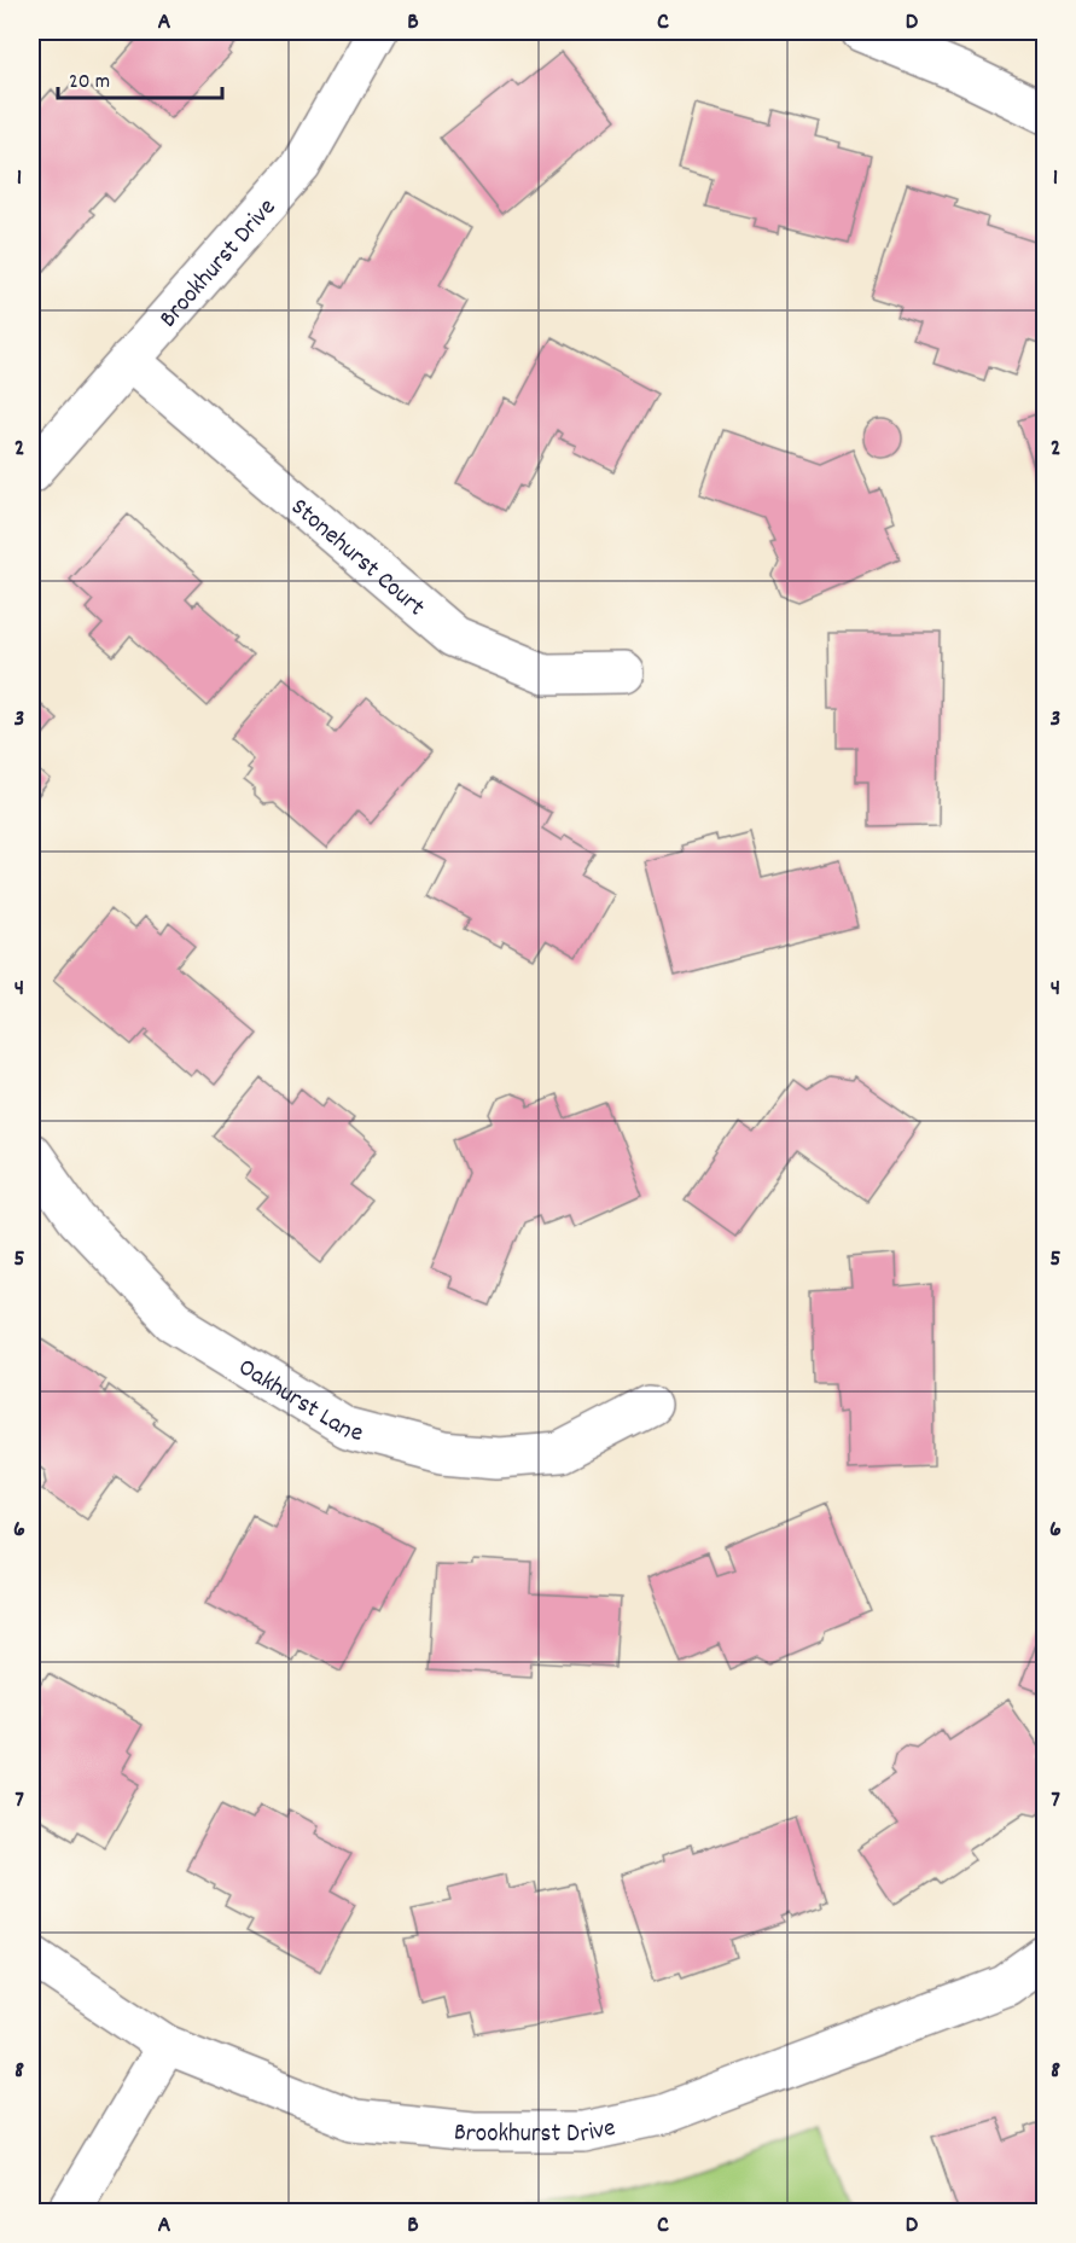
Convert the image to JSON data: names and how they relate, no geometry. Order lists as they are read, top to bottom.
{
  "streets": {
    "street": ["Brookhurst Drive", "Stonehurst Court", "Oakhurst Lane"]
  },
  "crossings": [
    ["Brookhurst Drive", "Stonehurst Court"]
  ],
  "scale_bar": "20 m",
  "grid": {
    "columns": [
      "A",
      "B",
      "C",
      "D"
    ],
    "rows": [
      "1",
      "2",
      "3",
      "4",
      "5",
      "6",
      "7",
      "8"
    ]
  }
}
